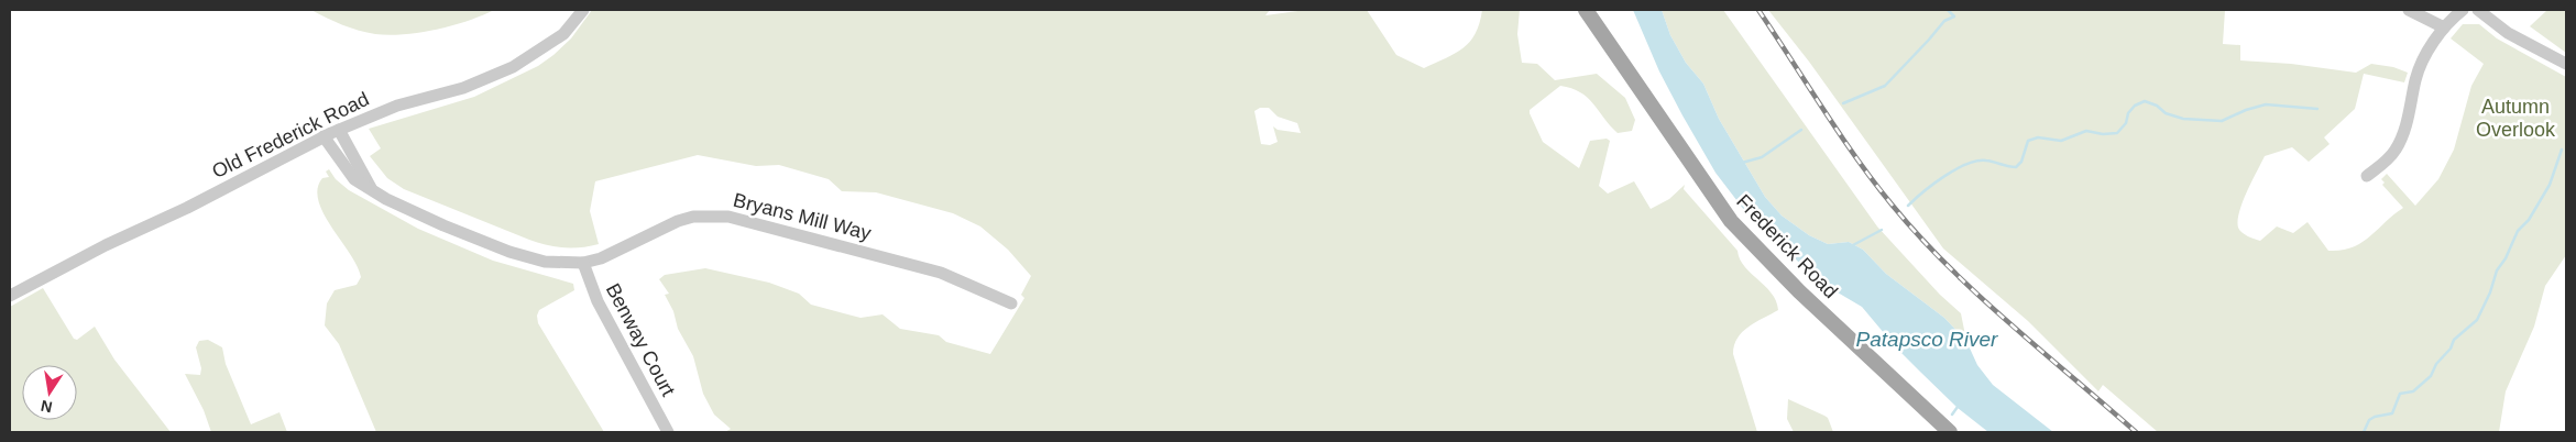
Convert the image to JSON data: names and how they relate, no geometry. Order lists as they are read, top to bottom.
{
  "streets": {
    "main road": ["Frederick Road"],
    "street": ["Old Frederick Road", "Bryans Mill Way", "Benway Court"]
  },
  "crossings": [
    ["Old Frederick Road", "Bryans Mill Way"],
    ["Bryans Mill Way", "Benway Court"]
  ],
  "water": ["Patapsco River"],
  "parks": ["Autumn Overlook"],
  "north": "bottom"
}
